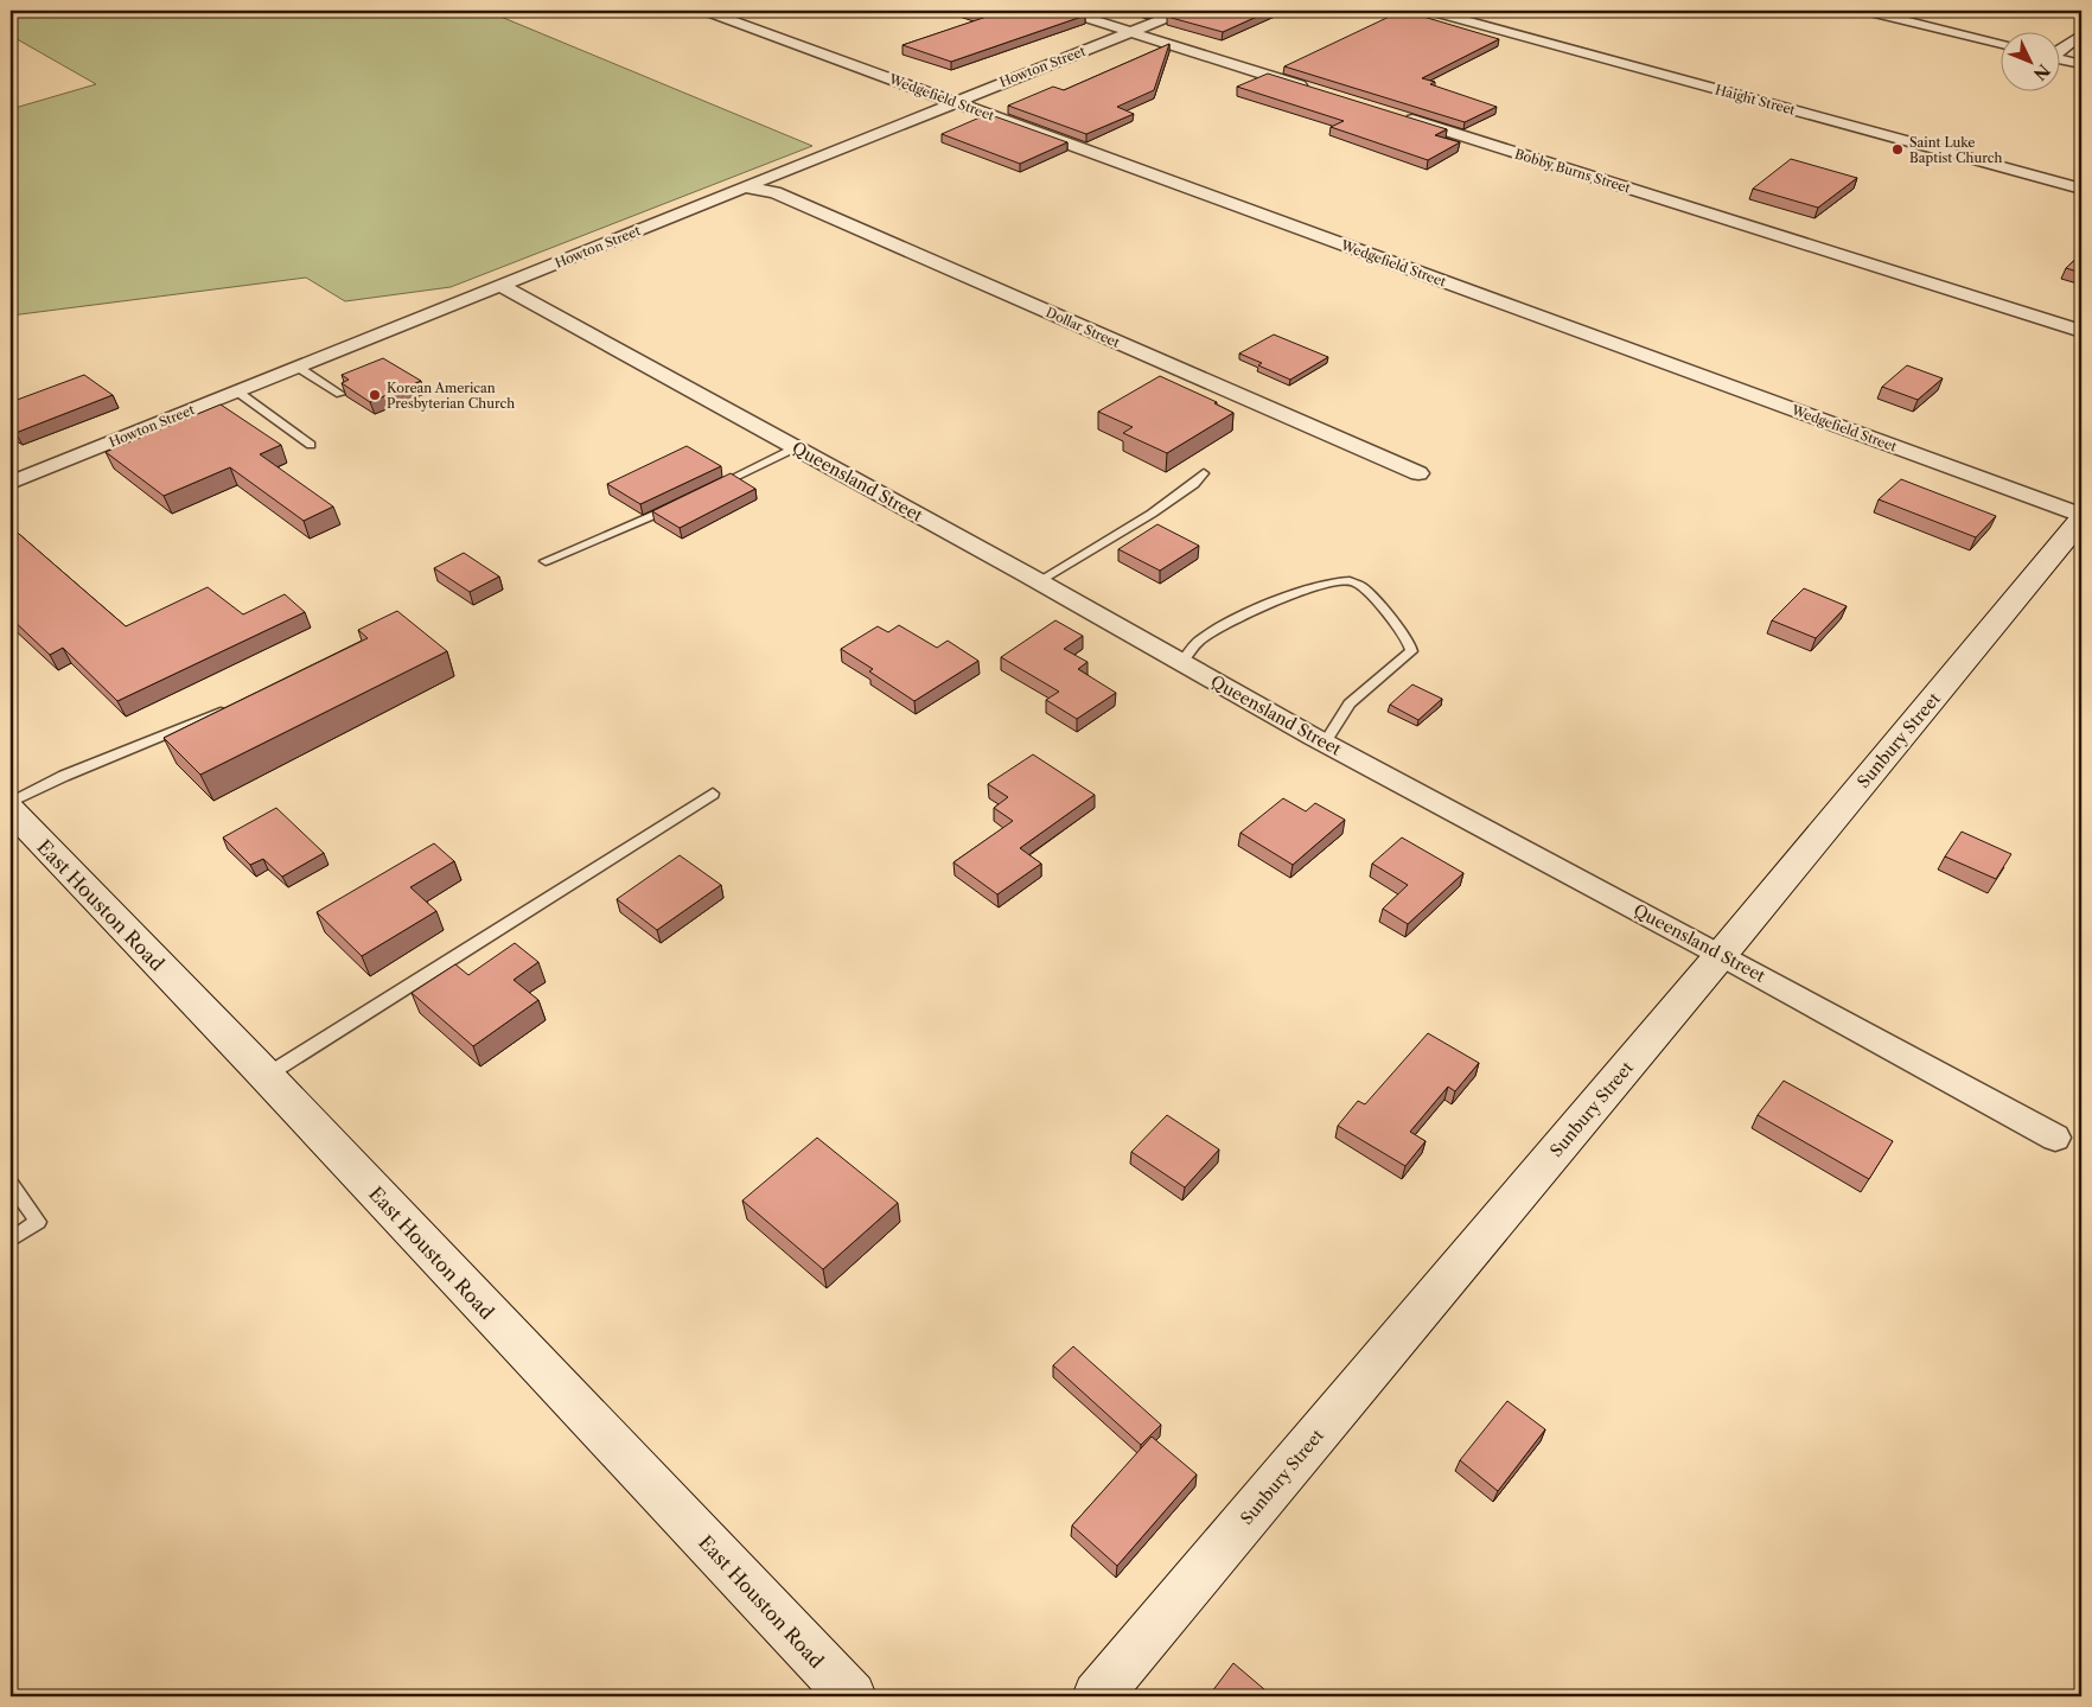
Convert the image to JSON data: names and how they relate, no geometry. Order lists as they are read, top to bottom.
{
  "streets": {
    "street": [
      "Howton Street",
      "Wedgefield Street",
      "Haight Street",
      "Bobby Burns Street",
      "Dollar Street",
      "Queensland Street",
      "Sunbury Street",
      "East Houston Road"
    ]
  },
  "crossings": [
    ["Howton Street", "Wedgefield Street"],
    ["Howton Street", "Dollar Street"],
    ["Howton Street", "Queensland Street"],
    ["Wedgefield Street", "Sunbury Street"],
    ["Queensland Street", "Sunbury Street"]
  ],
  "places": ["Saint Luke Baptist Church", "Korean American Presbyterian Church"],
  "north": "bottom right"
}
